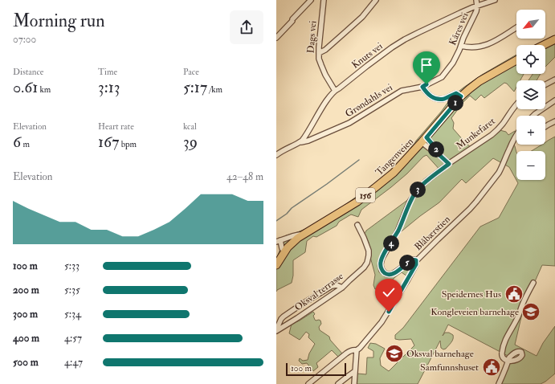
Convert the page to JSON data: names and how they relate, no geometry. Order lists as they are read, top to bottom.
{
  "streets": {
    "main road": ["Tangenveien", "156"],
    "street": [
      "Kåres vei",
      "Dags vei",
      "Knuts vei",
      "Grøndahls vei",
      "Munkefaret",
      "Blåbærstien",
      "Oksval terrasse"
    ]
  },
  "crossings": [
    ["Kåres vei", "Knuts vei"],
    ["Kåres vei", "Grøndahls vei"],
    ["Dags vei", "Knuts vei"],
    ["Knuts vei", "Grøndahls vei"],
    ["Munkefaret", "Blåbærstien"]
  ],
  "places": {
    "public building": ["Speidernes Hus", "Samfunnshuset"],
    "school or university": ["Kongleveien barnehage", "Oksval barnehage"]
  },
  "scale_bar": "100 m",
  "north": "bottom left",
  "page": {
    "heading": ["Morning run", "07:00"],
    "map_buttons": ["+", "−"],
    "stats": [
      ["Distance", "0.61 km"],
      ["Time", "3:13"],
      ["Pace", "5:17 /km"],
      ["Elevation", "6 m"],
      ["Heart rate", "167 bpm"],
      ["kcal", "39"]
    ],
    "pins": [
      "1",
      "2",
      "3",
      "4",
      "5"
    ],
    "chart": ["Elevation", "42–48 m"],
    "list": [
      {
        "name": "100 m",
        "note": "5:33"
      },
      {
        "name": "200 m",
        "note": "5:35"
      },
      {
        "name": "300 m",
        "note": "5:34"
      },
      {
        "name": "400 m",
        "note": "4:57"
      },
      {
        "name": "500 m",
        "note": "4:47"
      }
    ],
    "scale": "100 m"
  }
}
